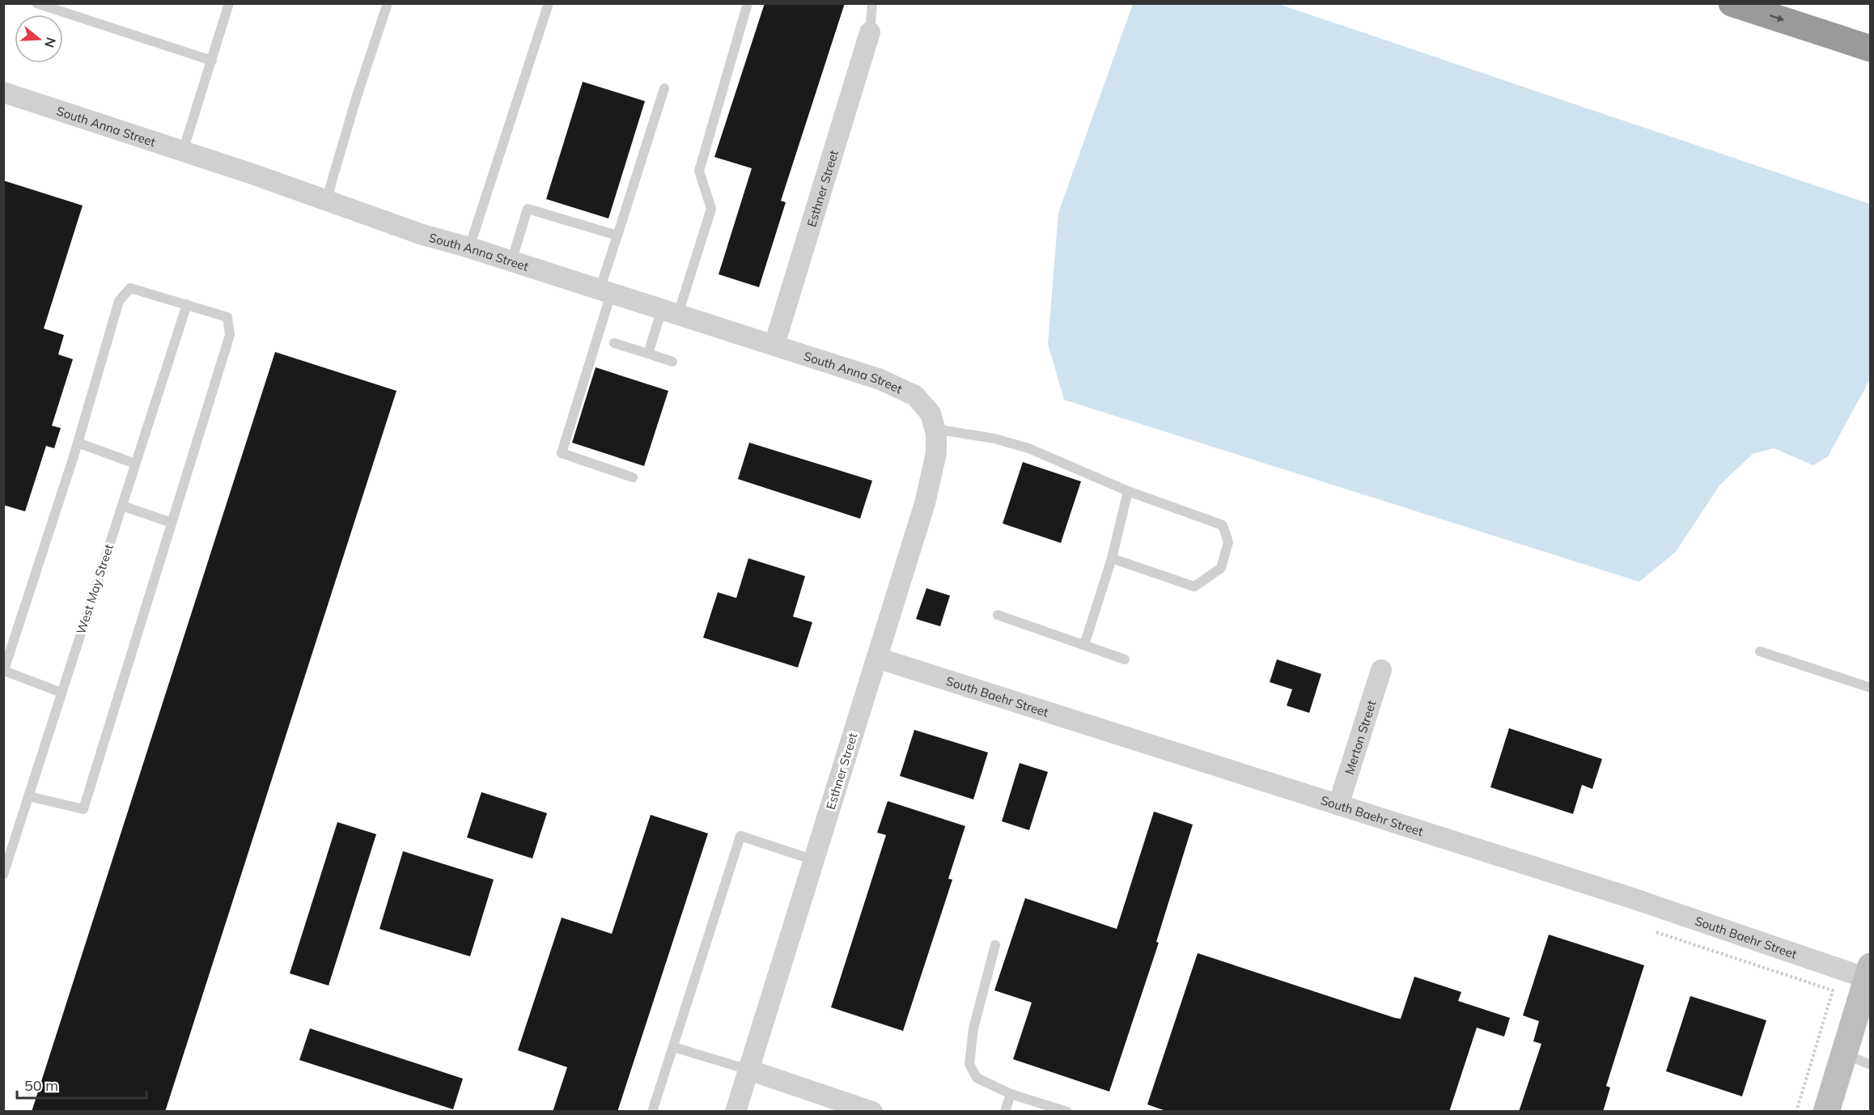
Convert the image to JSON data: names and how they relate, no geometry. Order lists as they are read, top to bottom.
{
  "streets": {
    "street": [
      "South Anna Street",
      "Esthner Street",
      "South Baehr Street",
      "Merton Street"
    ],
    "lane": ["West May Street"]
  },
  "crossings": [
    ["South Anna Street", "Esthner Street"],
    ["Esthner Street", "South Baehr Street"],
    ["South Baehr Street", "Merton Street"]
  ],
  "scale_bar": "50 m",
  "north": "right"
}
